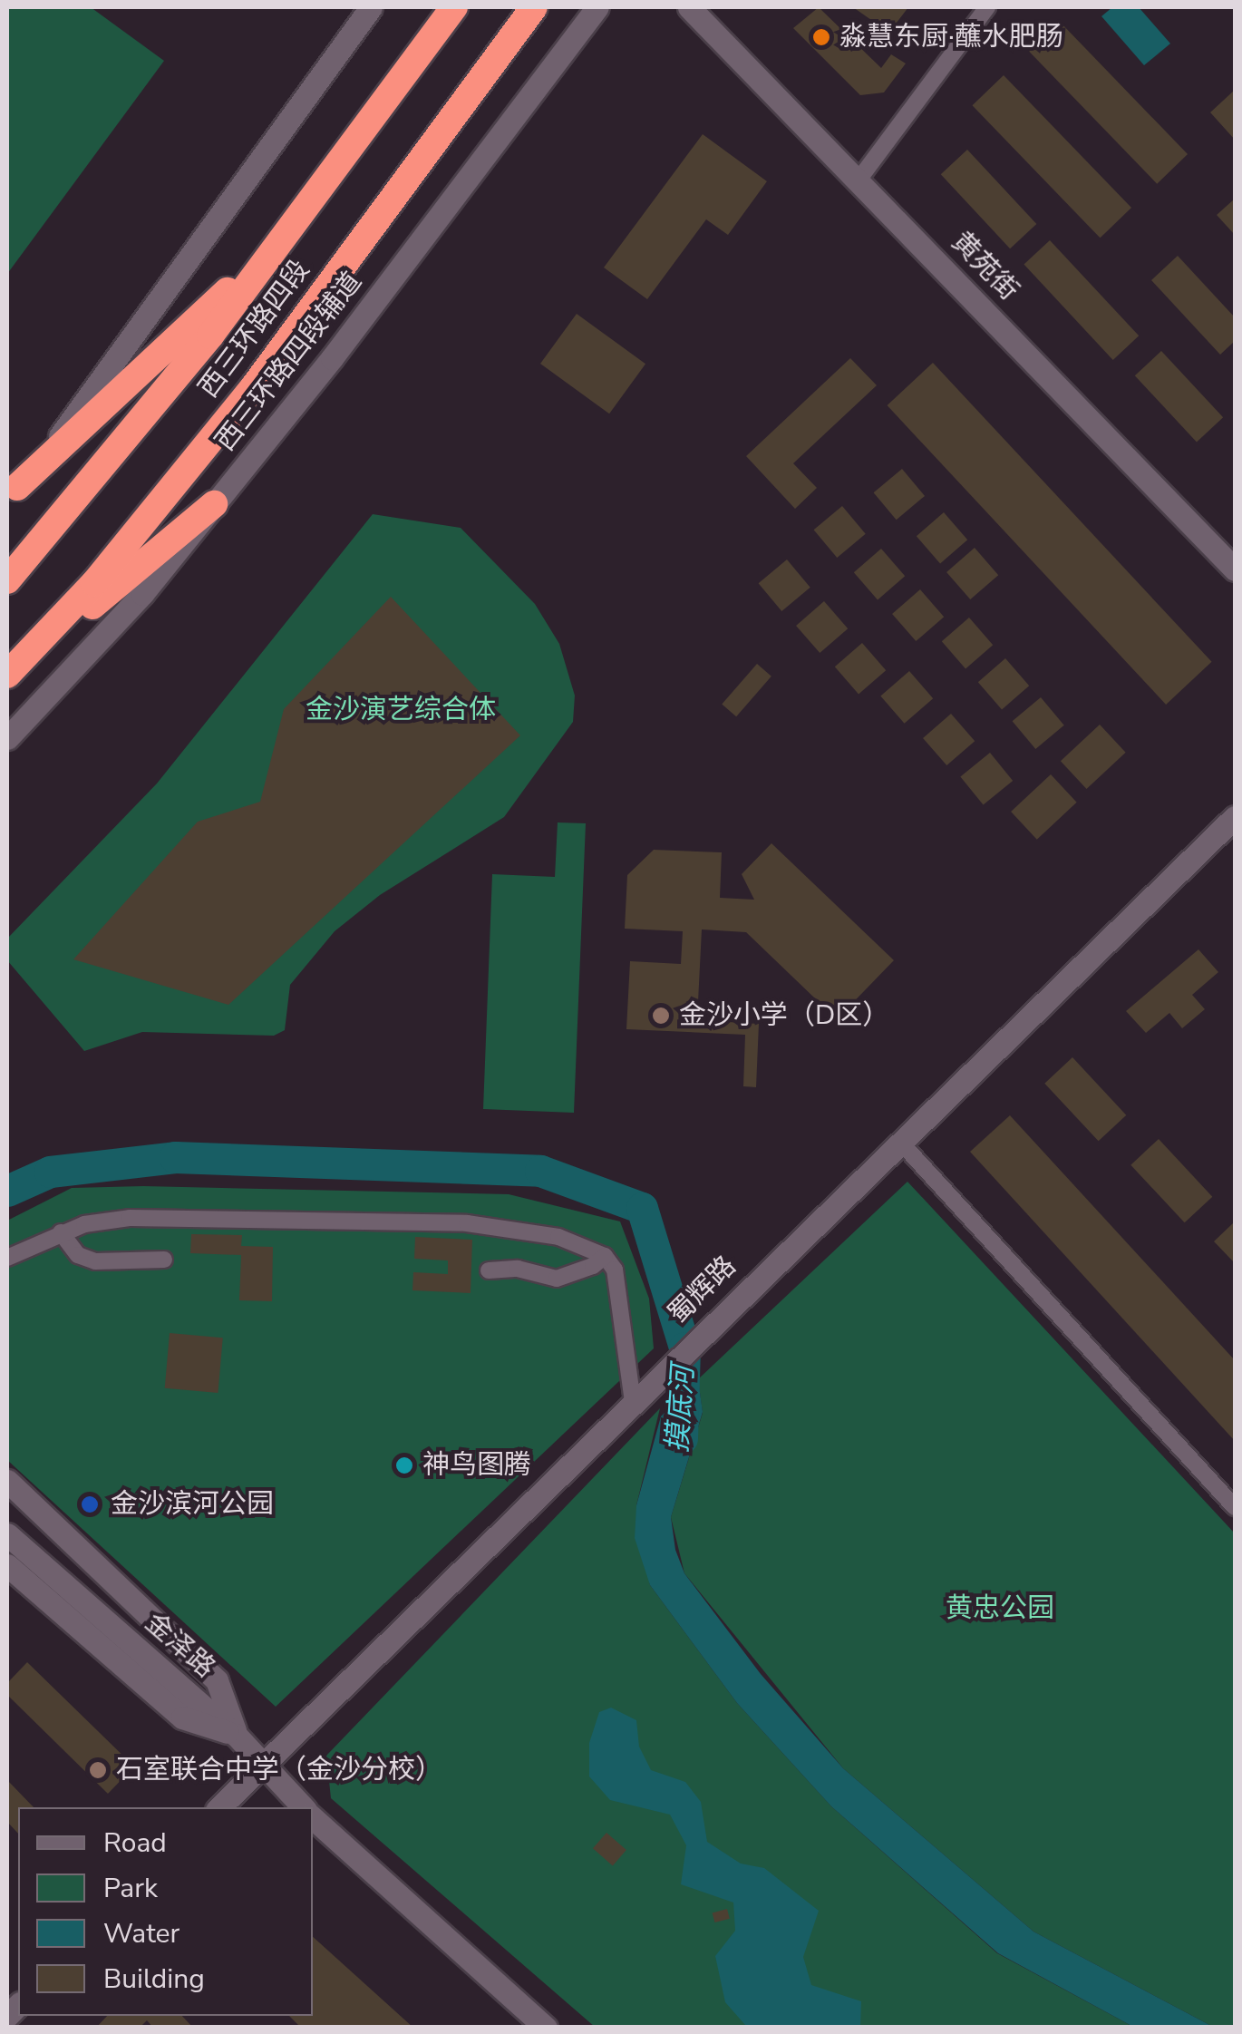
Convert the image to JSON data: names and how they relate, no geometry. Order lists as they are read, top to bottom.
{
  "streets": {
    "highway": ["西三环路四段"],
    "street": [
      "黄苑街",
      "西三环路四段辅道",
      "蜀辉路",
      "金泽路"
    ]
  },
  "crossings": [
    ["蜀辉路", "金泽路"]
  ],
  "water": ["摸底河"],
  "parks": ["金沙演艺综合体", "黄忠公园"],
  "places": [
    "淼慧东厨·蘸水肥肠",
    "金沙小学（D区）",
    "神鸟图腾",
    "金沙滨河公园",
    "石室联合中学（金沙分校）"
  ],
  "legend": [
    "Road",
    "Park",
    "Water",
    "Building"
  ]
}
